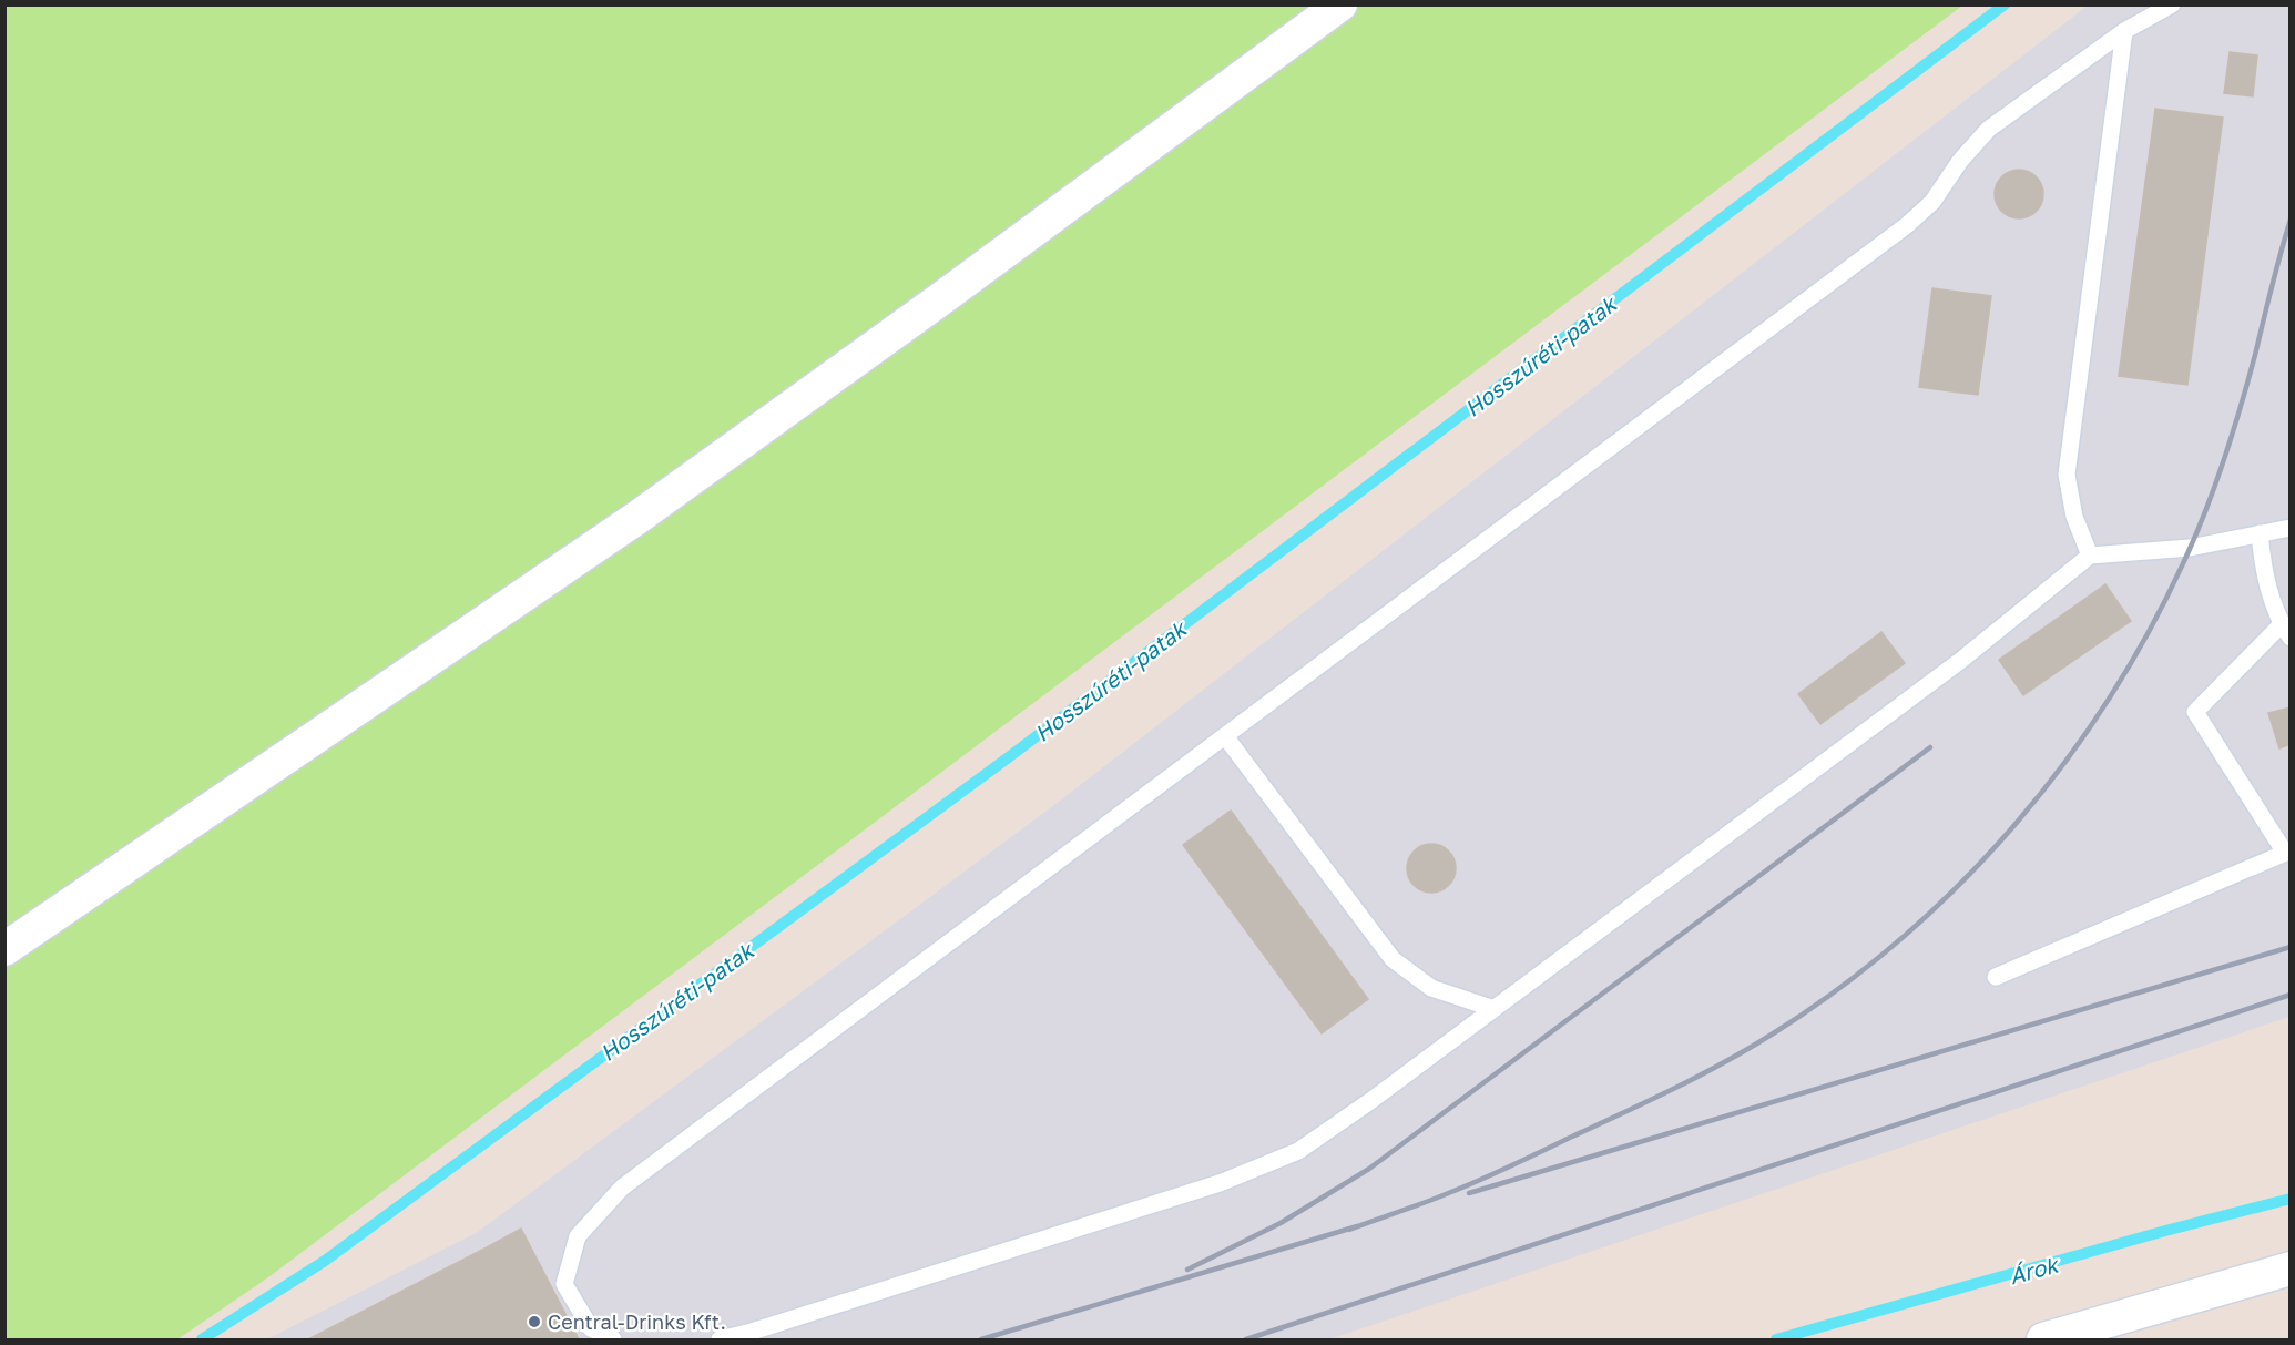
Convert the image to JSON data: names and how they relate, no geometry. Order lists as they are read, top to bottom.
{
  "water": ["Hosszúréti-patak", "Árok"],
  "places": ["Central-Drinks Kft."]
}
